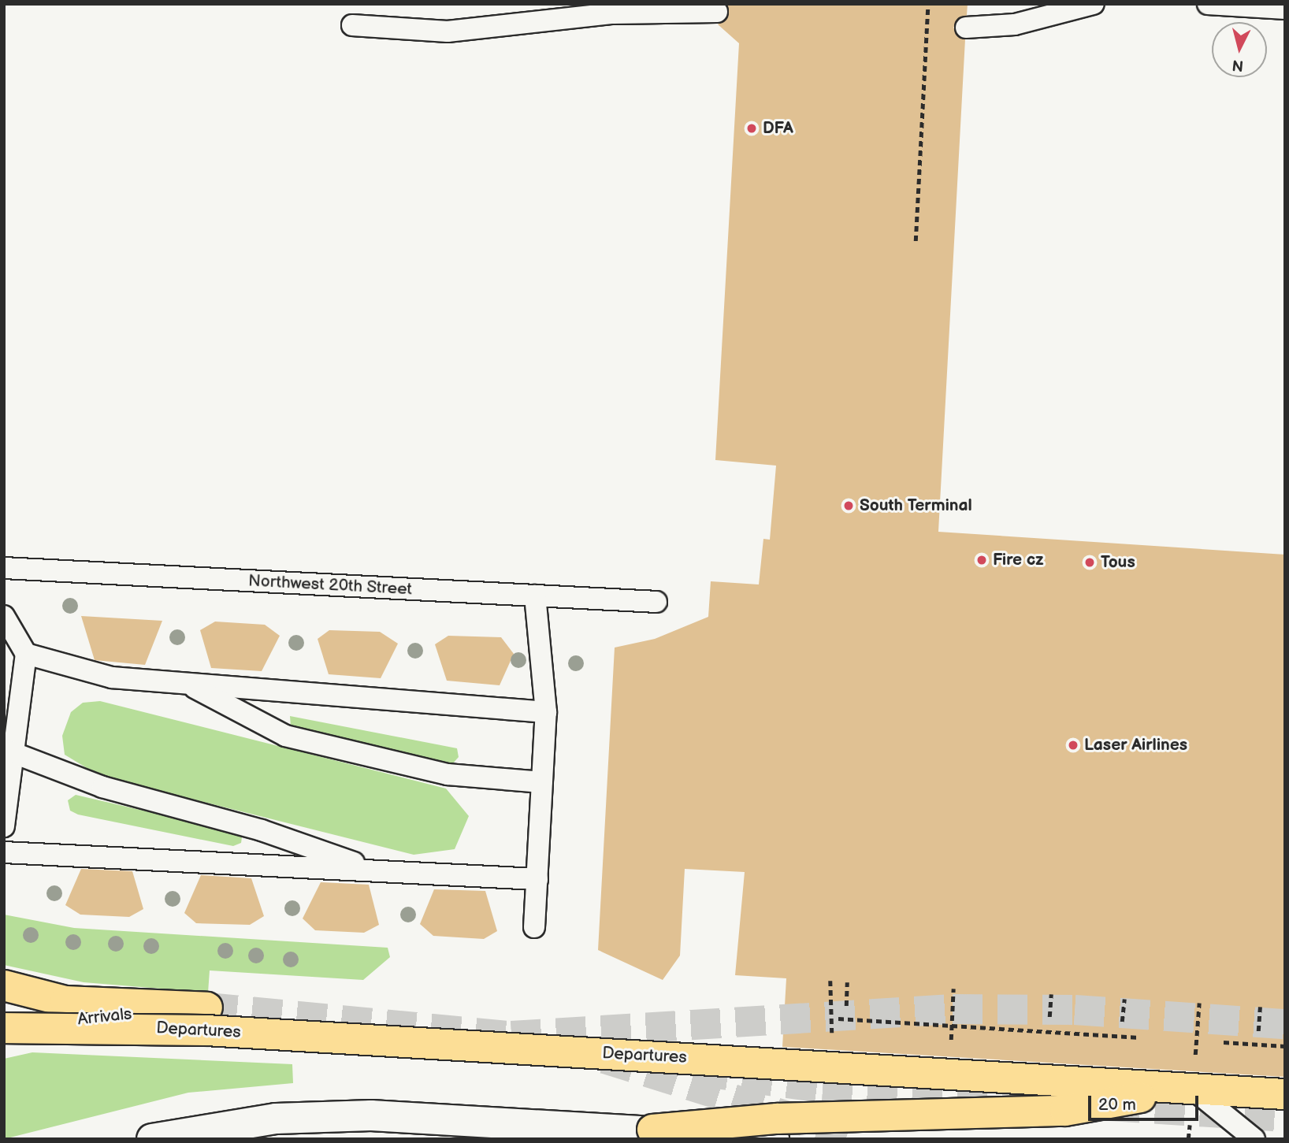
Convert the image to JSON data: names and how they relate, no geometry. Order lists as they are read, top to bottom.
{
  "streets": {
    "main road": ["Arrivals", "Departures"],
    "lane": ["Northwest 20th Street"]
  },
  "places": [
    "DFA",
    "South Terminal",
    "Fire cz",
    "Tous",
    "Laser Airlines"
  ],
  "scale_bar": "20 m",
  "north": "bottom"
}
